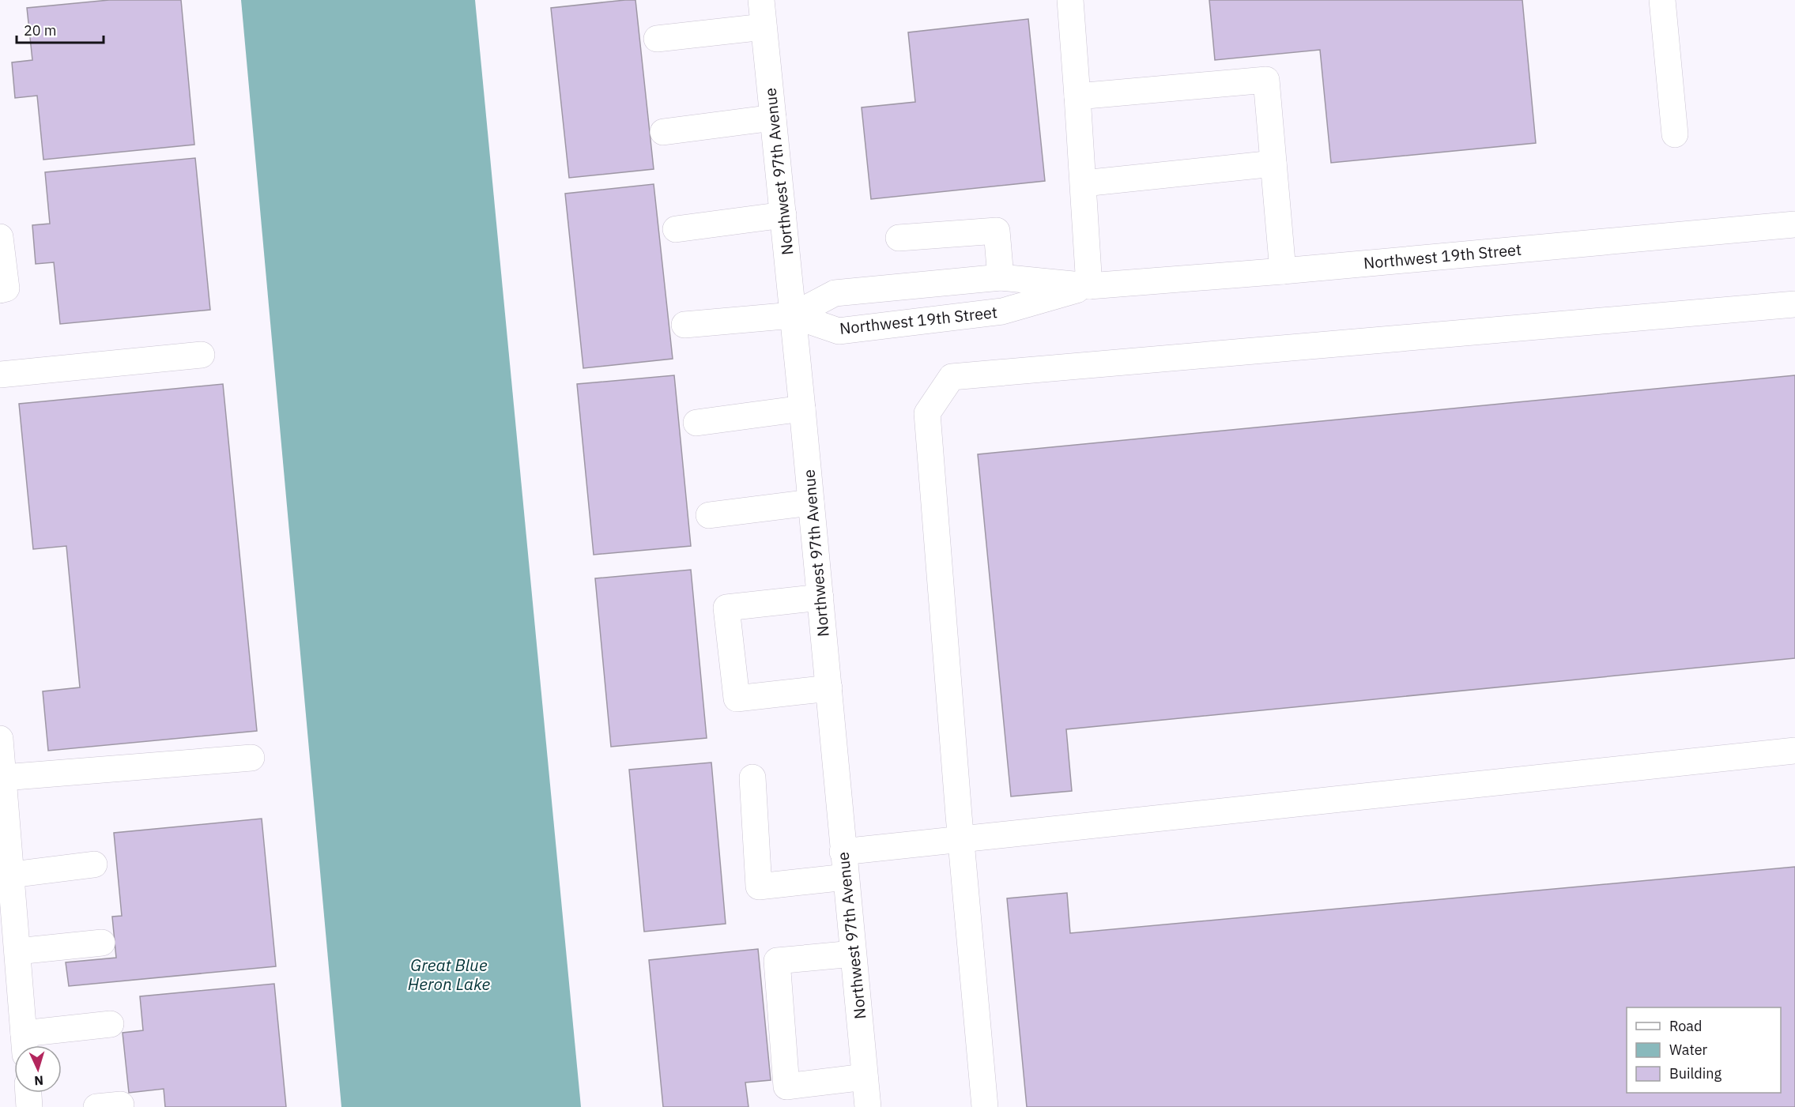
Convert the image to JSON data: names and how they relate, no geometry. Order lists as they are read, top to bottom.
{
  "streets": {
    "street": ["Northwest 97th Avenue", "Northwest 19th Street"]
  },
  "crossings": [
    ["Northwest 97th Avenue", "Northwest 19th Street"]
  ],
  "water": ["Great Blue Heron Lake"],
  "legend": ["Road", "Water", "Building"],
  "scale_bar": "20 m",
  "north": "bottom"
}
